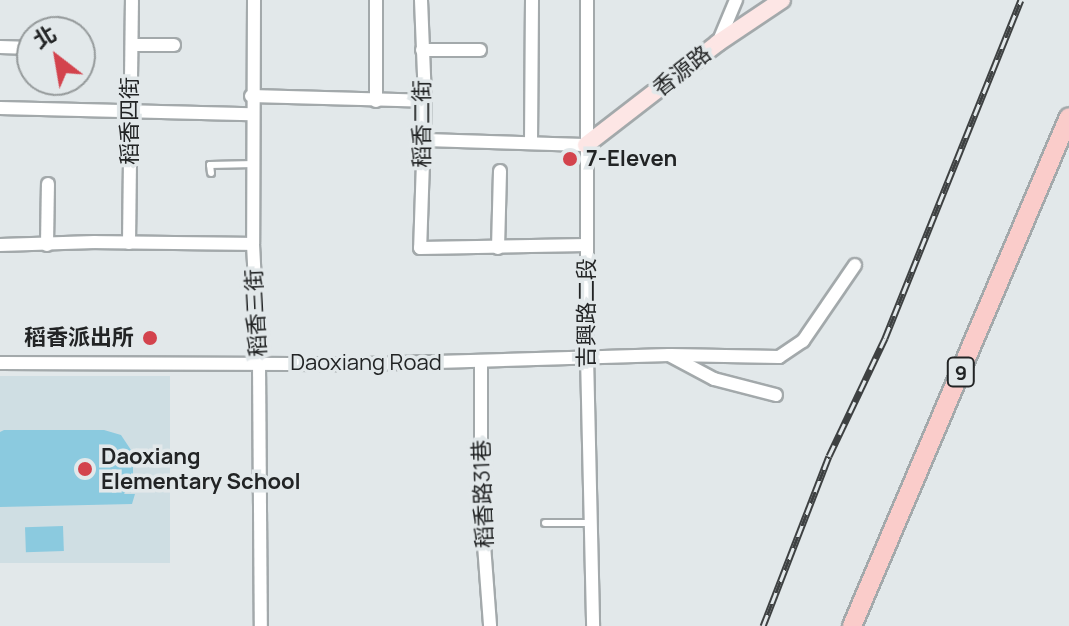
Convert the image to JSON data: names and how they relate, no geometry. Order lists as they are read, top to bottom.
{
  "streets": {
    "main road": ["9"],
    "street": [
      "香源路",
      "稻香四街",
      "稻香二街",
      "稻香三街",
      "吉興路二段",
      "Daoxiang Road",
      "稻香路31巷"
    ]
  },
  "crossings": [
    ["香源路", "吉興路二段"],
    ["稻香三街", "Daoxiang Road"],
    ["吉興路二段", "Daoxiang Road"],
    ["Daoxiang Road", "稻香路31巷"]
  ],
  "places": ["7-Eleven", "稻香派出所", "Daoxiang Elementary School"],
  "north": "top left"
}
